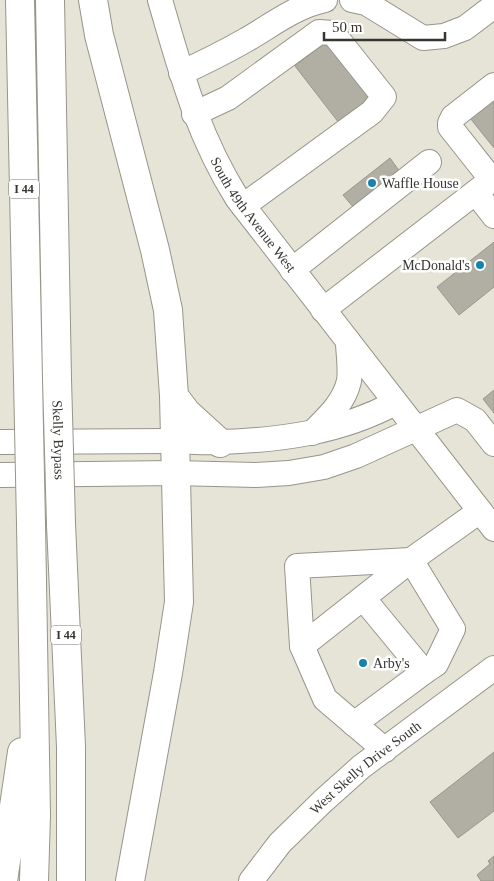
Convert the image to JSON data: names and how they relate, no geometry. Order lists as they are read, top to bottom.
{
  "streets": {
    "highway": ["I 44", "Skelly Bypass"],
    "street": ["South 49th Avenue West", "West Skelly Drive South"]
  },
  "crossings": [
    ["I 44", "Skelly Bypass"]
  ],
  "places": ["Waffle House", "McDonald's", "Arby's"],
  "scale_bar": "50 m"
}
